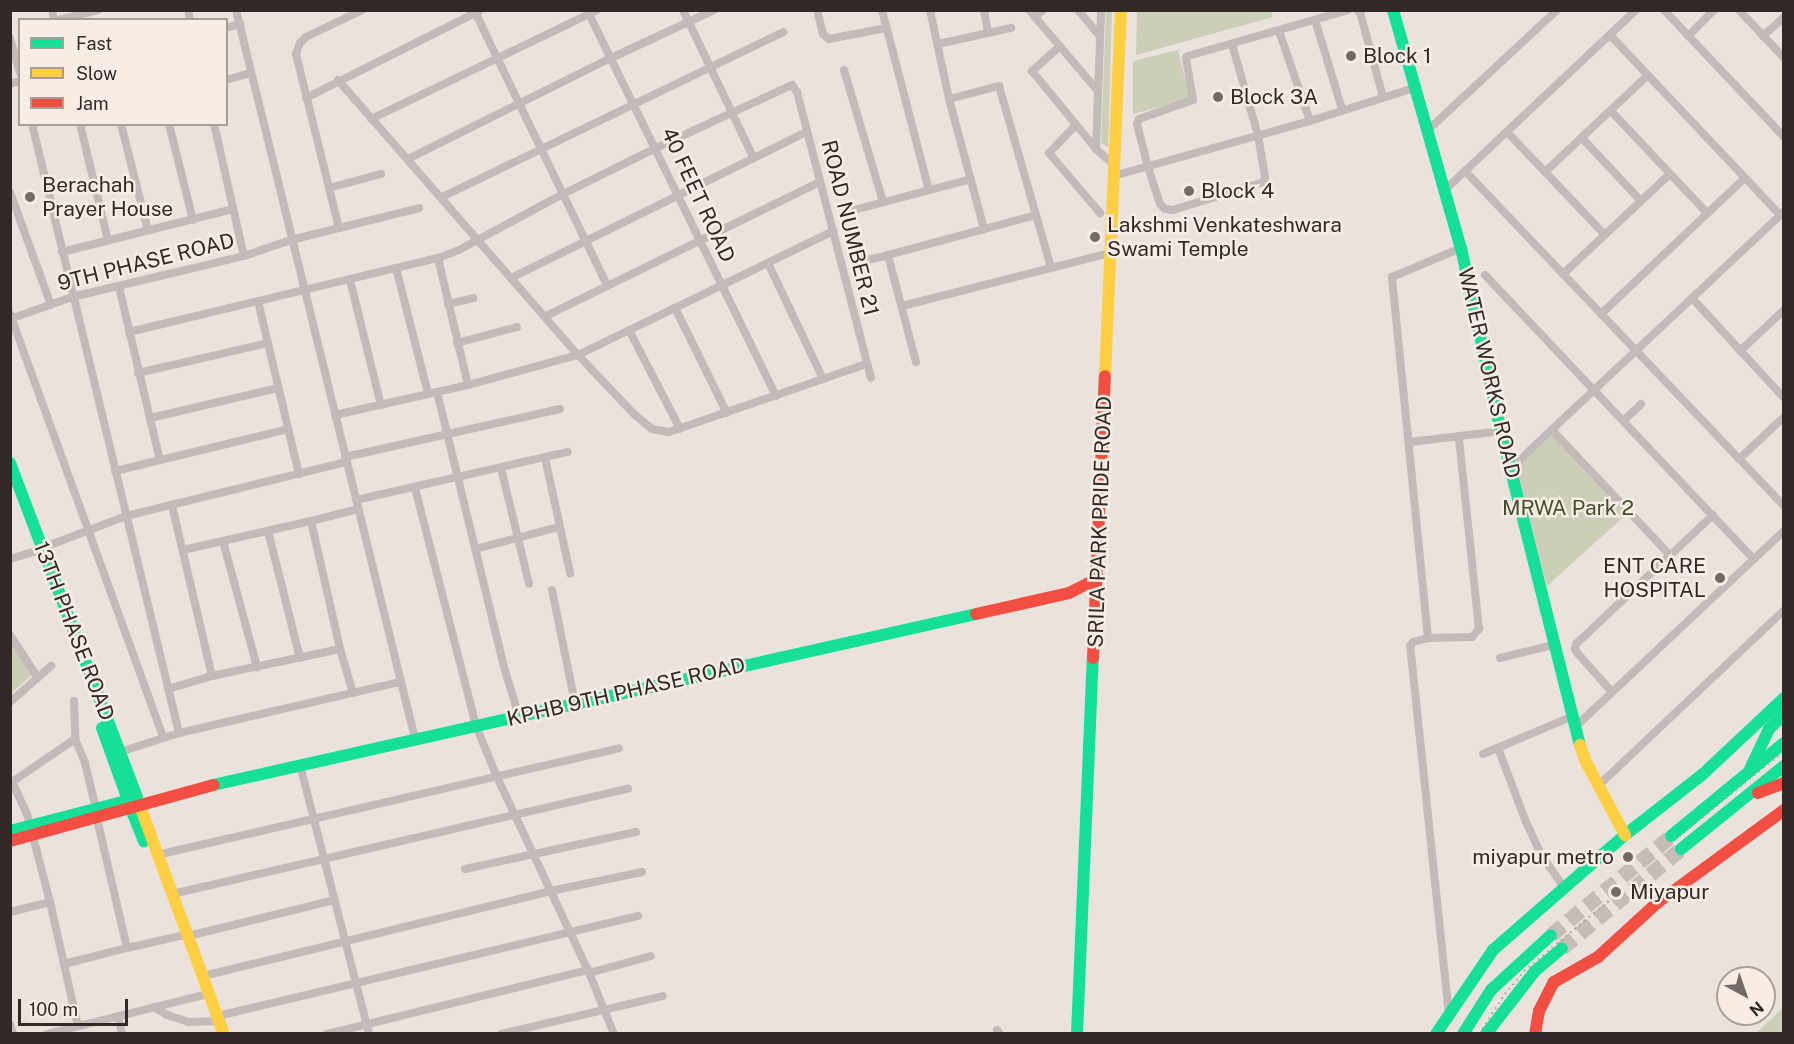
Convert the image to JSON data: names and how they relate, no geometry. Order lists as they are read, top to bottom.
{
  "streets": {
    "main road": [
      "WATER WORKS ROAD",
      "SRILA PARK PRIDE ROAD",
      "13TH PHASE ROAD",
      "KPHB 9TH PHASE ROAD"
    ],
    "street": ["40 FEET ROAD", "ROAD NUMBER 21", "9TH PHASE ROAD"]
  },
  "crossings": [
    ["SRILA PARK PRIDE ROAD", "KPHB 9TH PHASE ROAD"],
    ["13TH PHASE ROAD", "KPHB 9TH PHASE ROAD"]
  ],
  "parks": ["MRWA Park 2"],
  "places": [
    "Block 1",
    "Block 3A",
    "Block 4",
    "Berachah Prayer House",
    "Lakshmi Venkateshwara Swami Temple",
    "ENT CARE HOSPITAL",
    "miyapur metro",
    "Miyapur"
  ],
  "legend": ["Fast", "Slow", "Jam"],
  "scale_bar": "100 m",
  "north": "bottom right"
}
